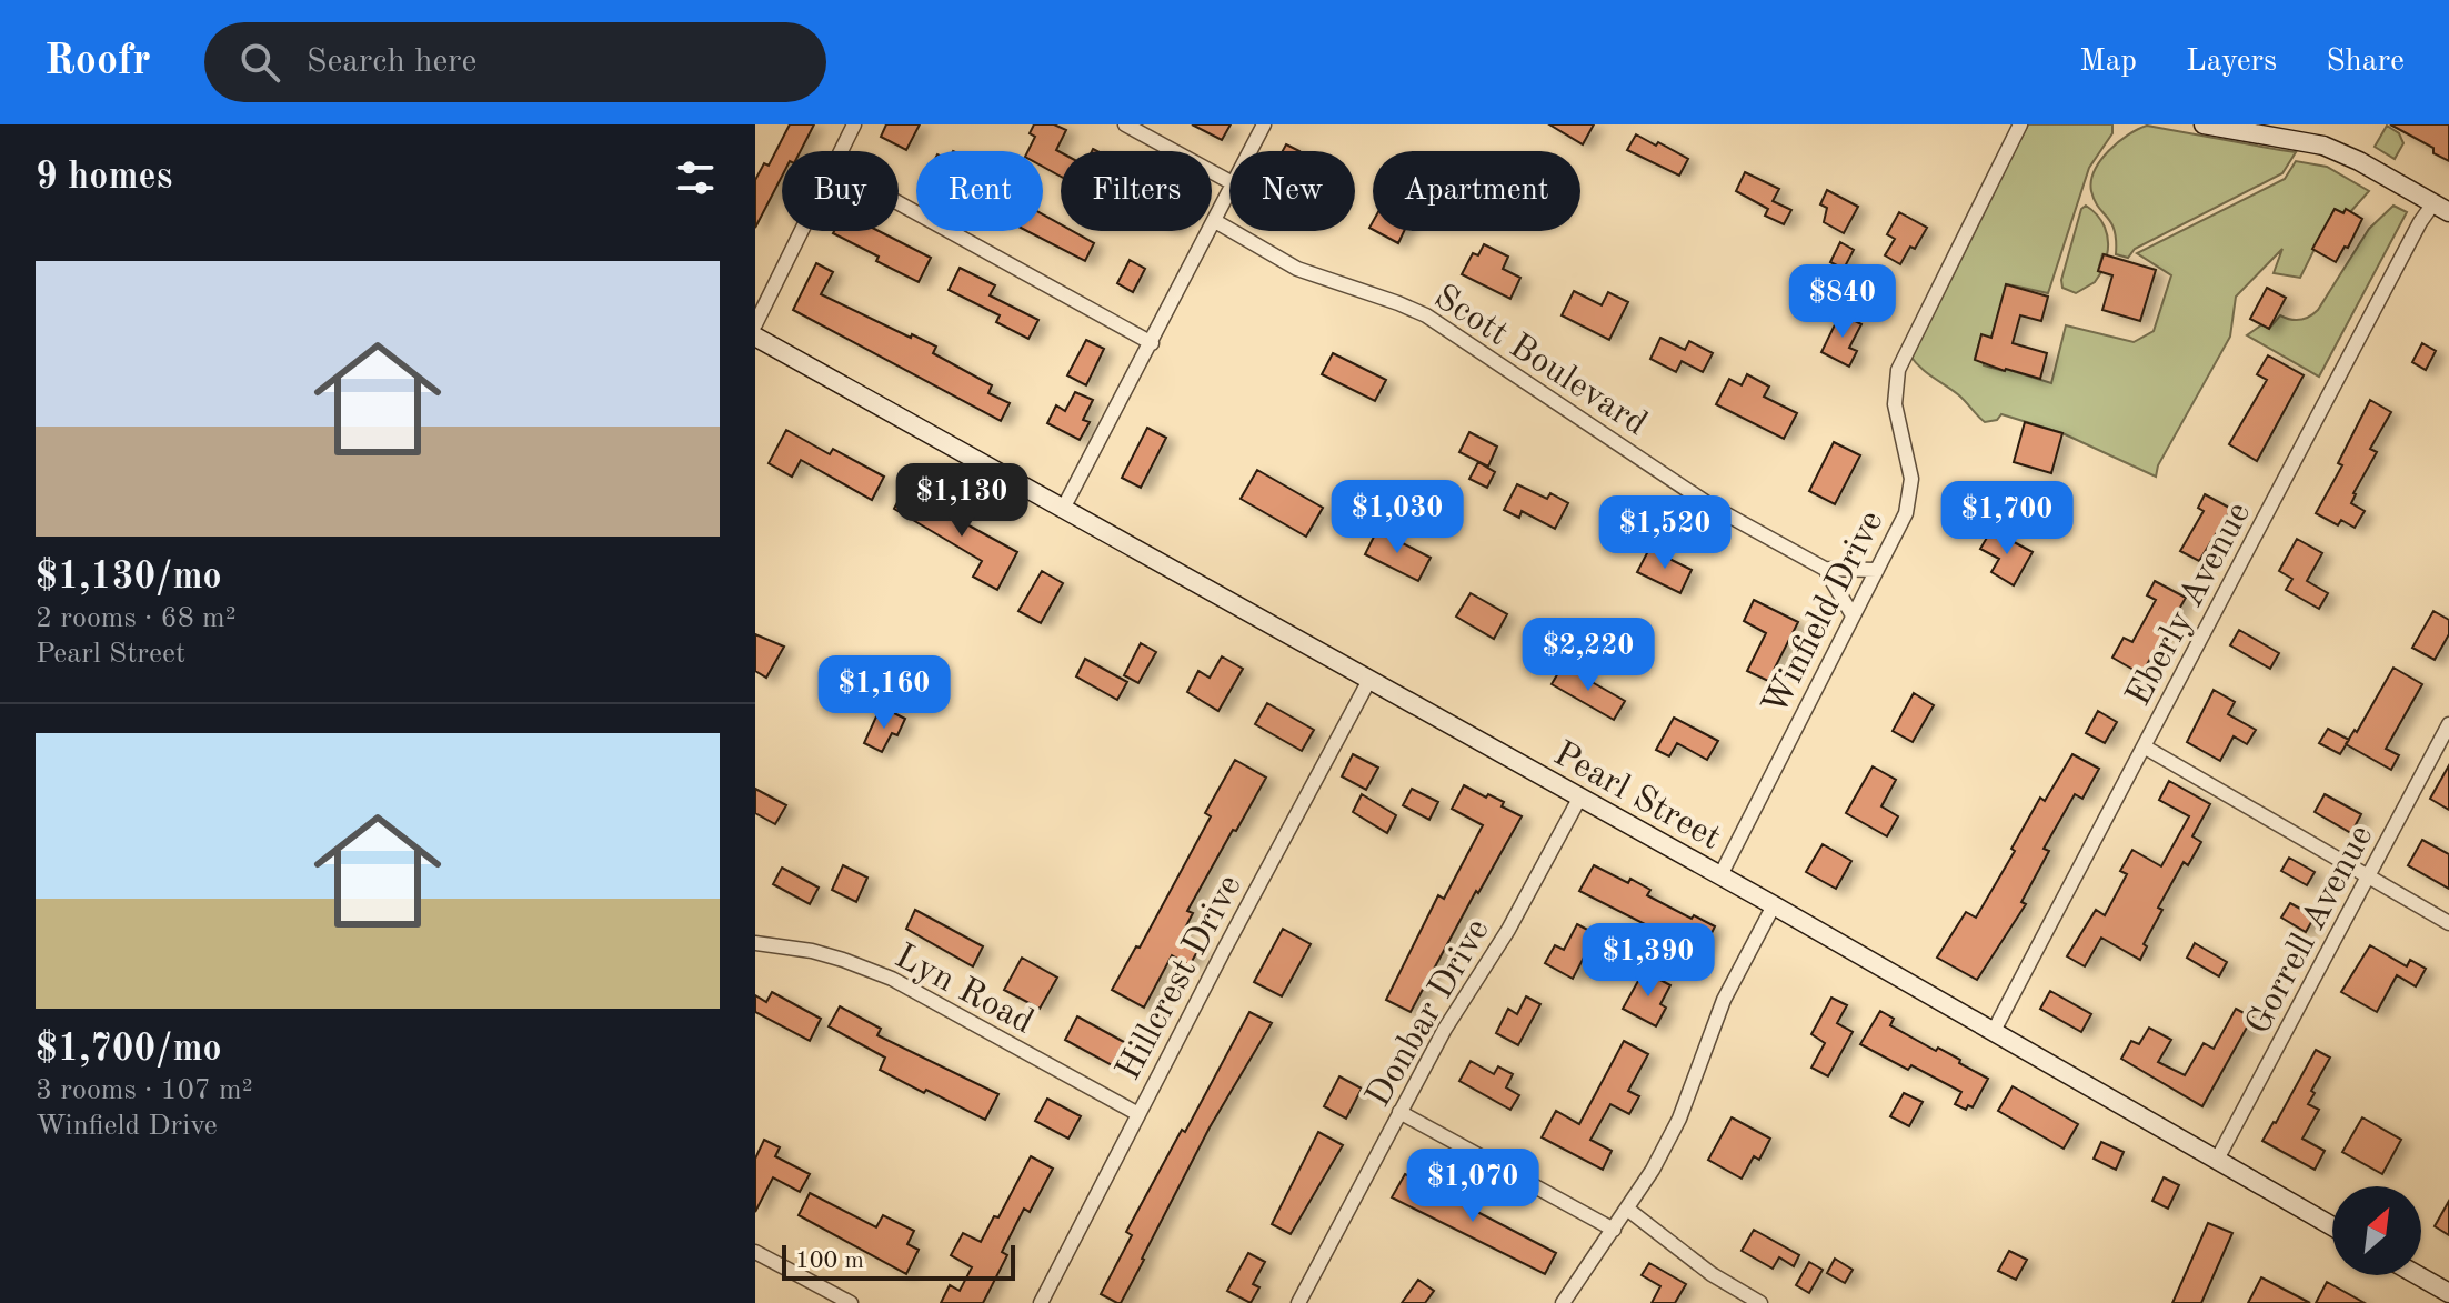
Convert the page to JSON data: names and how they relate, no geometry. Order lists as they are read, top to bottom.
{
  "streets": {
    "street": [
      "Scott Boulevard",
      "Eberly Avenue",
      "Winfield Drive",
      "Pearl Street",
      "Gorrell Avenue",
      "Hillcrest Drive",
      "Lyn Road",
      "Donbar Drive"
    ]
  },
  "crossings": [
    ["Scott Boulevard", "Winfield Drive"],
    ["Eberly Avenue", "Pearl Street"],
    ["Winfield Drive", "Pearl Street"],
    ["Pearl Street", "Gorrell Avenue"],
    ["Pearl Street", "Hillcrest Drive"],
    ["Pearl Street", "Donbar Drive"],
    ["Hillcrest Drive", "Lyn Road"]
  ],
  "scale_bar": "100 m",
  "north": "top right",
  "page": {
    "header": "Roofr",
    "search": "Search here",
    "nav": ["Map", "Layers", "Share"],
    "heading": "9 homes",
    "chip": [
      "Buy",
      "Rent",
      "Filters",
      "New",
      "Apartment"
    ],
    "list": [
      {
        "name": "$1,130/mo",
        "note": "2 rooms · 68 m² · Pearl Street"
      },
      {
        "name": "$1,700/mo",
        "note": "3 rooms · 107 m² · Winfield Drive"
      }
    ],
    "price": [
      "$840",
      "$1,130",
      "$1,030",
      "$1,700",
      "$1,520",
      "$2,220",
      "$1,160",
      "$1,390",
      "$1,070"
    ],
    "scale": "100 m"
  }
}
